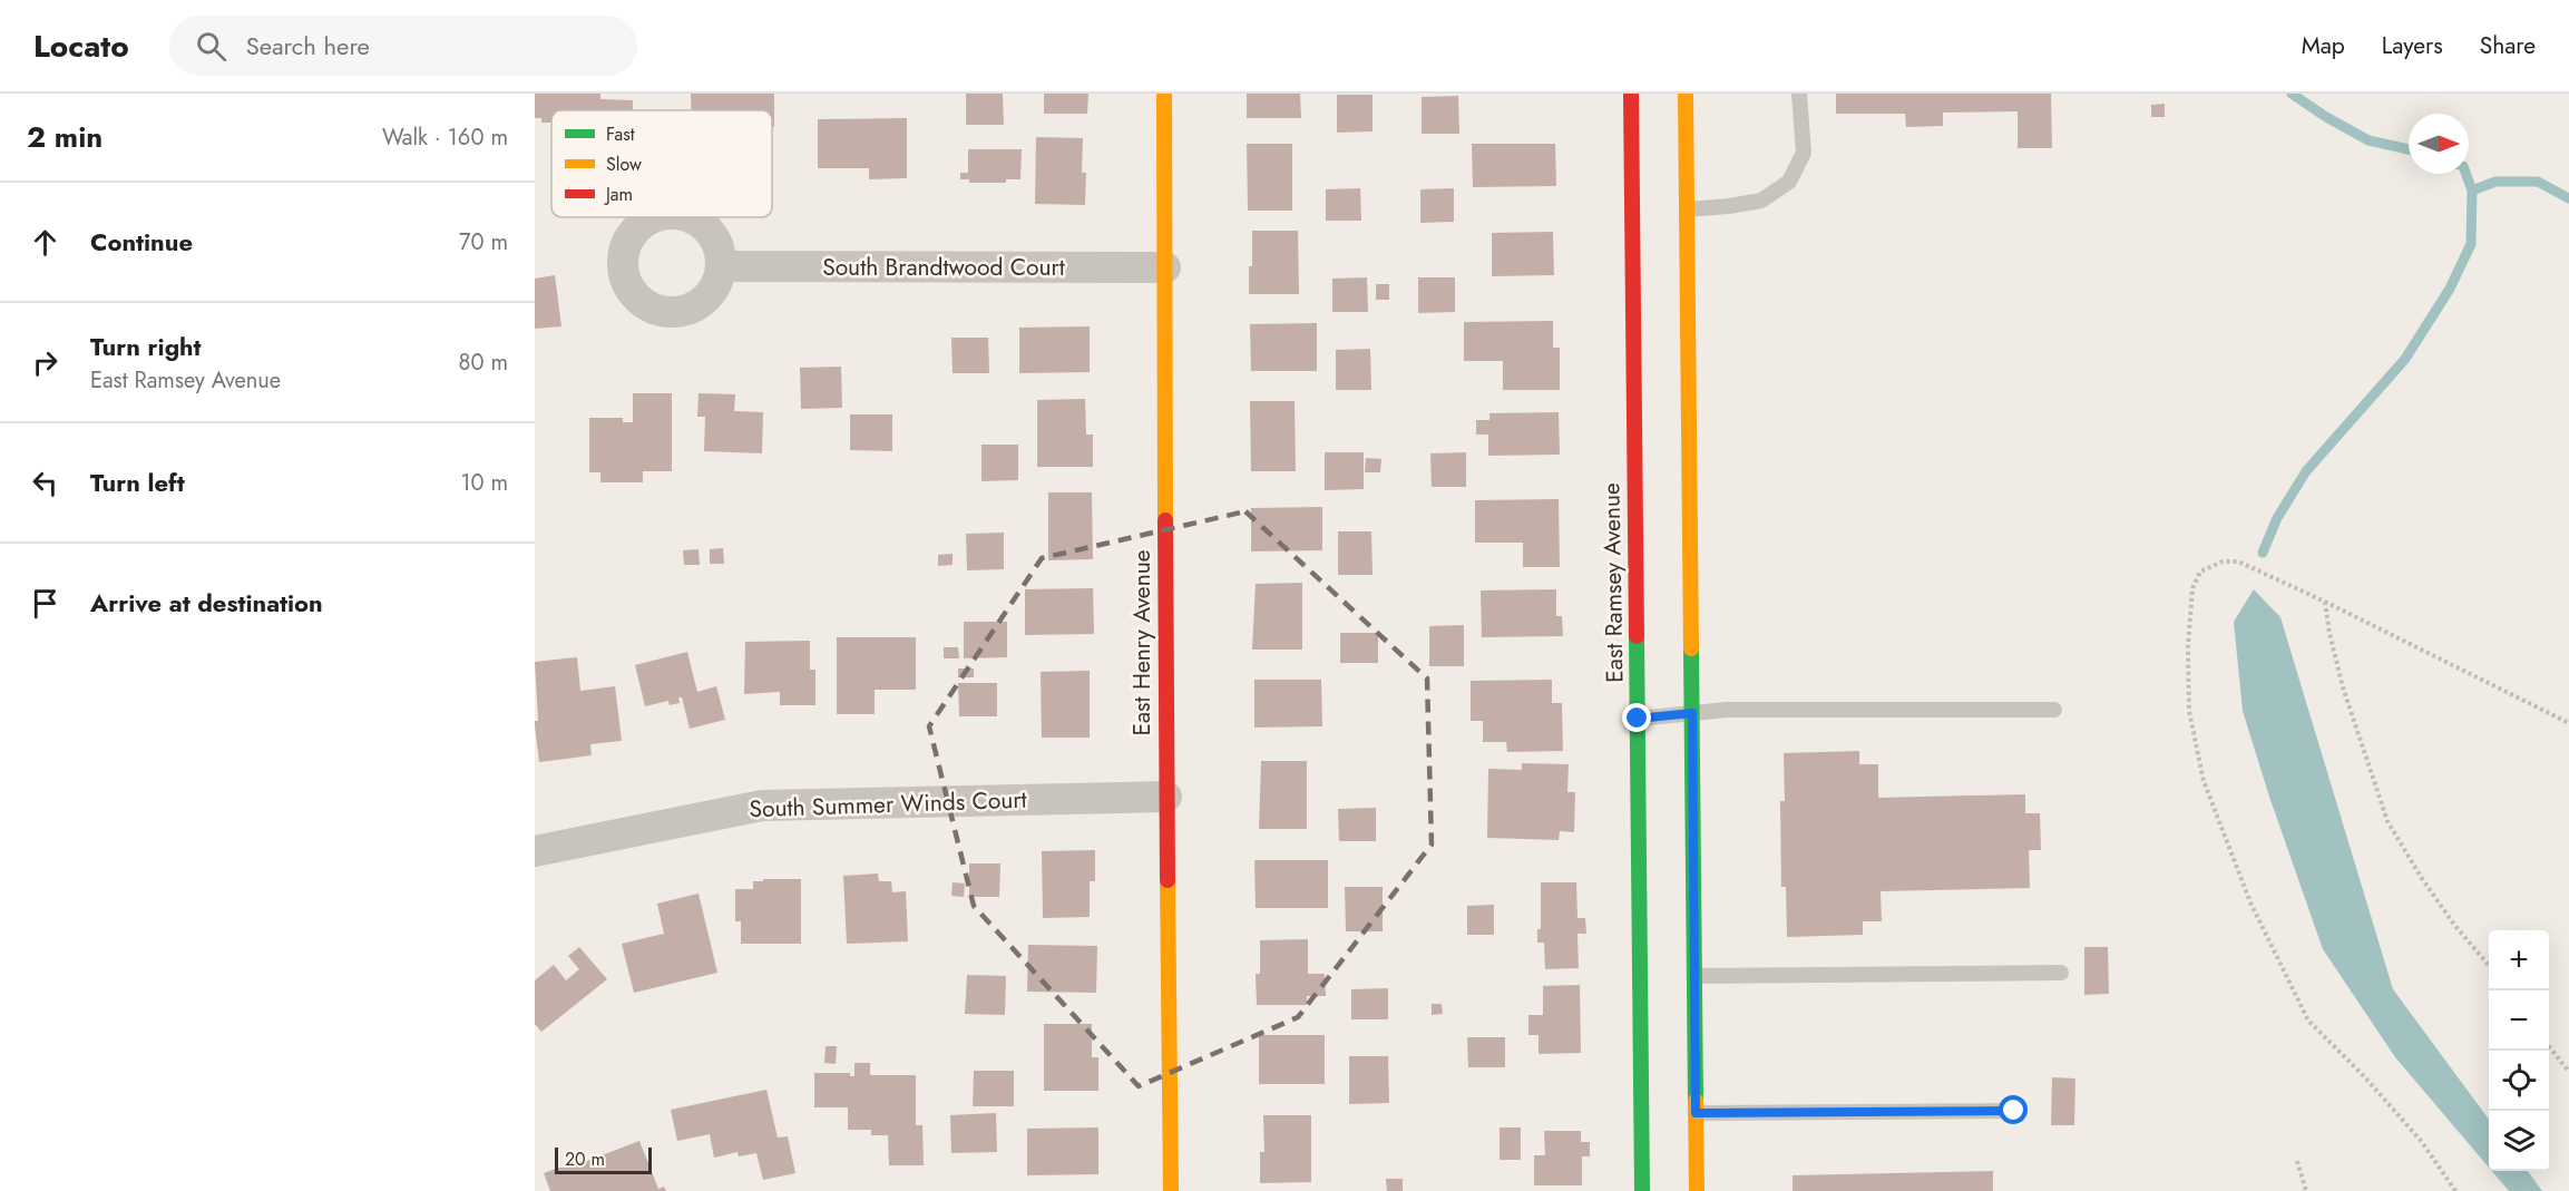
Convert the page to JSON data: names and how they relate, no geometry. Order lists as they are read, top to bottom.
{
  "streets": {
    "street": [
      "South Brandtwood Court",
      "East Ramsey Avenue",
      "East Henry Avenue",
      "South Summer Winds Court"
    ]
  },
  "crossings": [
    ["South Brandtwood Court", "East Henry Avenue"],
    ["East Henry Avenue", "South Summer Winds Court"]
  ],
  "legend": ["Fast", "Slow", "Jam"],
  "scale_bar": "20 m",
  "north": "right",
  "page": {
    "header": "Locato",
    "search": "Search here",
    "nav": ["Map", "Layers", "Share"],
    "heading": ["2 min", "Walk · 160 m"],
    "list": [
      ["Continue", "70 m"],
      ["Turn right", "East Ramsey Avenue", "80 m"],
      ["Turn left", "10 m"],
      "Arrive at destination"
    ],
    "map_buttons": ["+", "−"],
    "scale": "20 m"
  }
}
